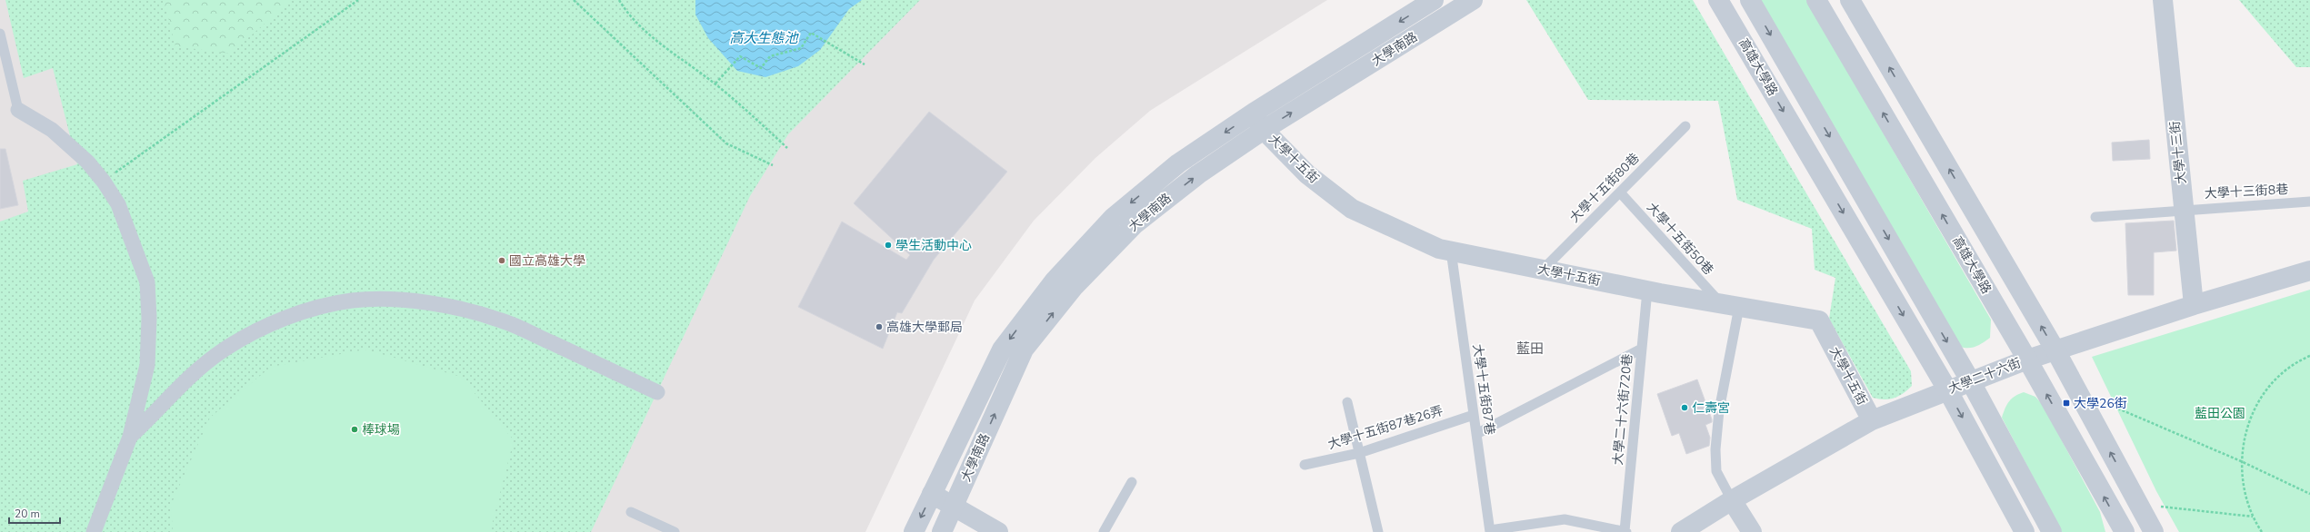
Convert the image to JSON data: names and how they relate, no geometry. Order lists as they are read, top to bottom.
{
  "streets": {
    "street": [
      "大學南路",
      "高雄大學路",
      "大學十三街",
      "大學十五街",
      "大學二十六街"
    ],
    "lane": [
      "大學十五街80巷",
      "大學十三街8巷",
      "大學十五街50巷",
      "大學十五街87巷",
      "大學二十六街720巷",
      "大學十五街87巷26弄"
    ]
  },
  "crossings": [
    ["大學南路", "大學十五街"],
    ["高雄大學路", "大學二十六街"],
    ["大學十三街", "大學十三街8巷"],
    ["大學十三街", "大學二十六街"],
    ["大學十五街", "大學十五街80巷"],
    ["大學十五街", "大學十五街50巷"],
    ["大學十五街", "大學二十六街"],
    ["大學十五街", "大學十五街87巷"],
    ["大學十五街", "大學二十六街720巷"],
    ["大學十五街80巷", "大學十五街50巷"],
    ["大學十五街87巷", "大學十五街87巷26弄"]
  ],
  "districts": ["藍田"],
  "water": ["高大生態池"],
  "parks": ["藍田公園"],
  "places": {
    "other": [
      "學生活動中心",
      "國立高雄大學",
      "高雄大學郵局",
      "仁壽宮",
      "棒球場"
    ],
    "transit": ["大學26街"]
  },
  "scale_bar": "20 m"
}
